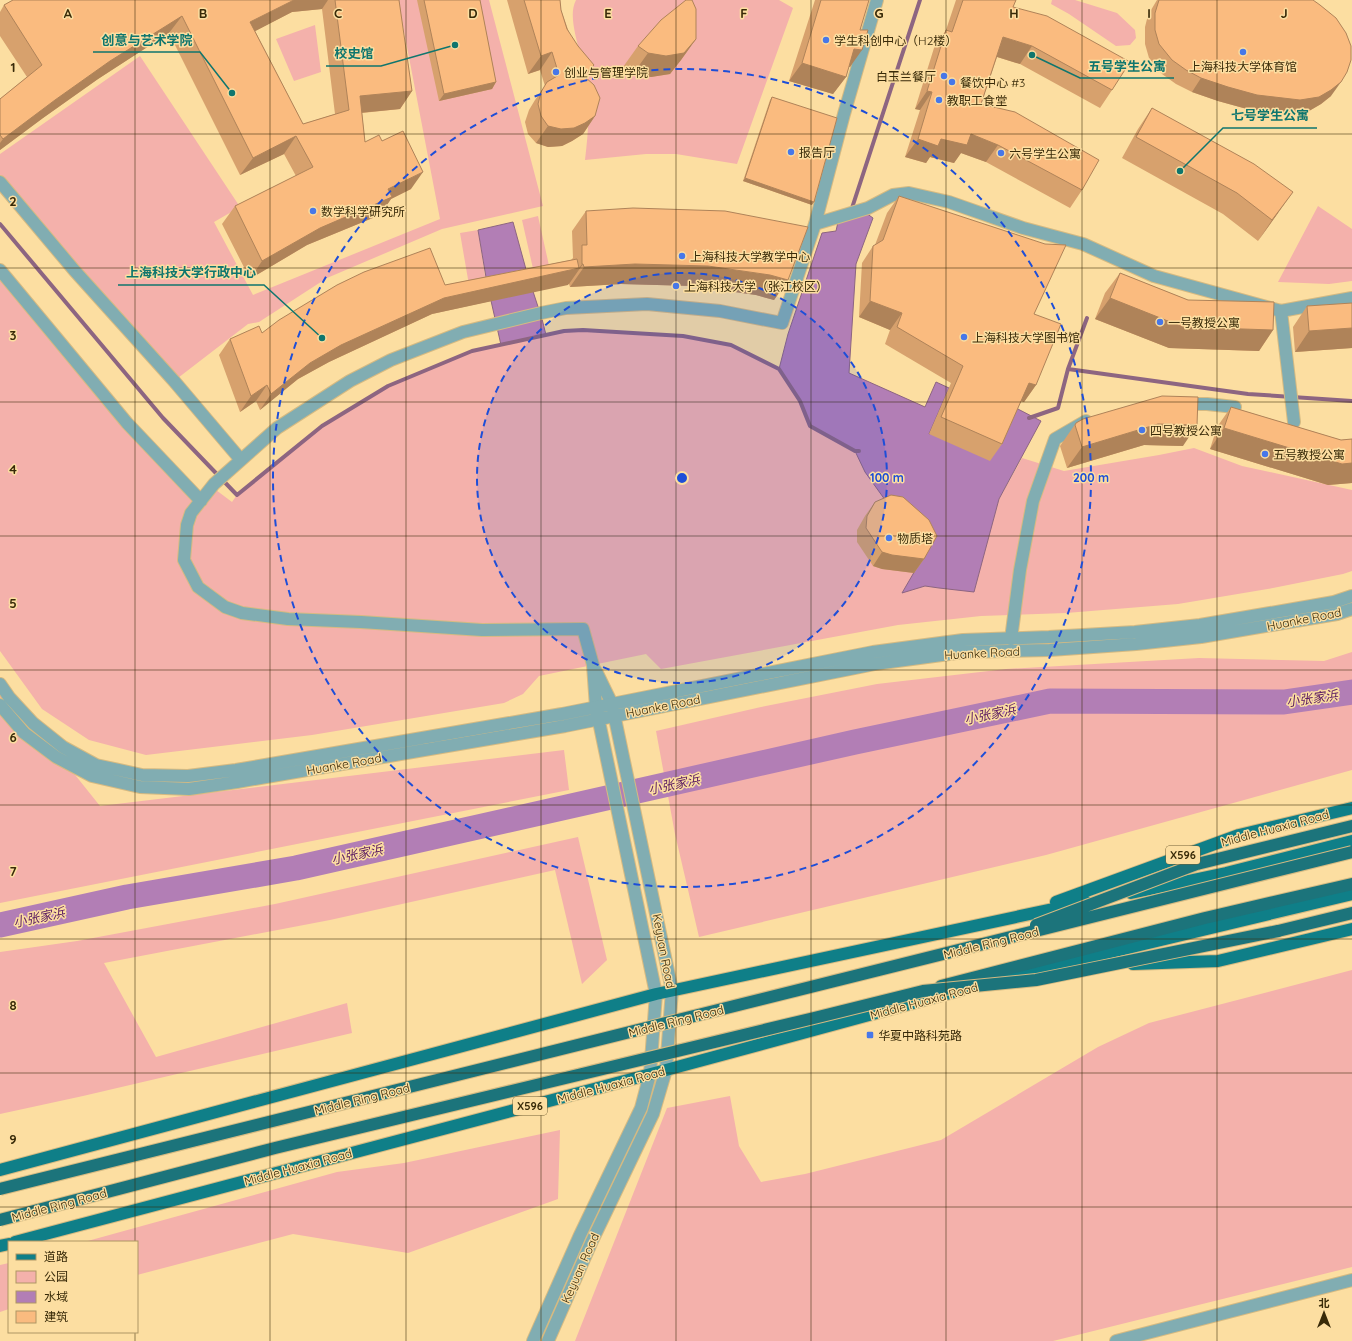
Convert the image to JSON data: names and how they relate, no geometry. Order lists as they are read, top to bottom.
{
  "streets": {
    "highway": ["Middle Ring Road"],
    "main road": ["Middle Huaxia Road", "X596"],
    "street": ["Huanke Road", "Keyuan Road"]
  },
  "crossings": [
    ["Huanke Road", "Keyuan Road"],
    ["Middle Huaxia Road", "Keyuan Road"]
  ],
  "water": ["小张家浜"],
  "places": {
    "other": [
      "学生科创中心（H2楼）",
      "校史馆",
      "上海科技大学体育馆",
      "五号学生公寓",
      "创业与管理学院",
      "白玉兰餐厅",
      "餐饮中心 #3",
      "创意与艺术学院",
      "教职工食堂",
      "报告厅",
      "六号学生公寓",
      "七号学生公寓",
      "数学科学研究所",
      "上海科技大学教学中心",
      "上海科技大学（张江校区）",
      "一号教授公寓",
      "上海科技大学图书馆",
      "上海科技大学行政中心",
      "四号教授公寓",
      "五号教授公寓",
      "物质塔"
    ],
    "transit": ["华夏中路科苑路"]
  },
  "legend": [
    "道路",
    "公园",
    "水域",
    "建筑"
  ],
  "north": "top",
  "grid": {
    "columns": [
      "A",
      "B",
      "C",
      "D",
      "E",
      "F",
      "G",
      "H",
      "I",
      "J"
    ],
    "rows": [
      "1",
      "2",
      "3",
      "4",
      "5",
      "6",
      "7",
      "8",
      "9"
    ]
  },
  "rings": ["100 m", "200 m"]
}
